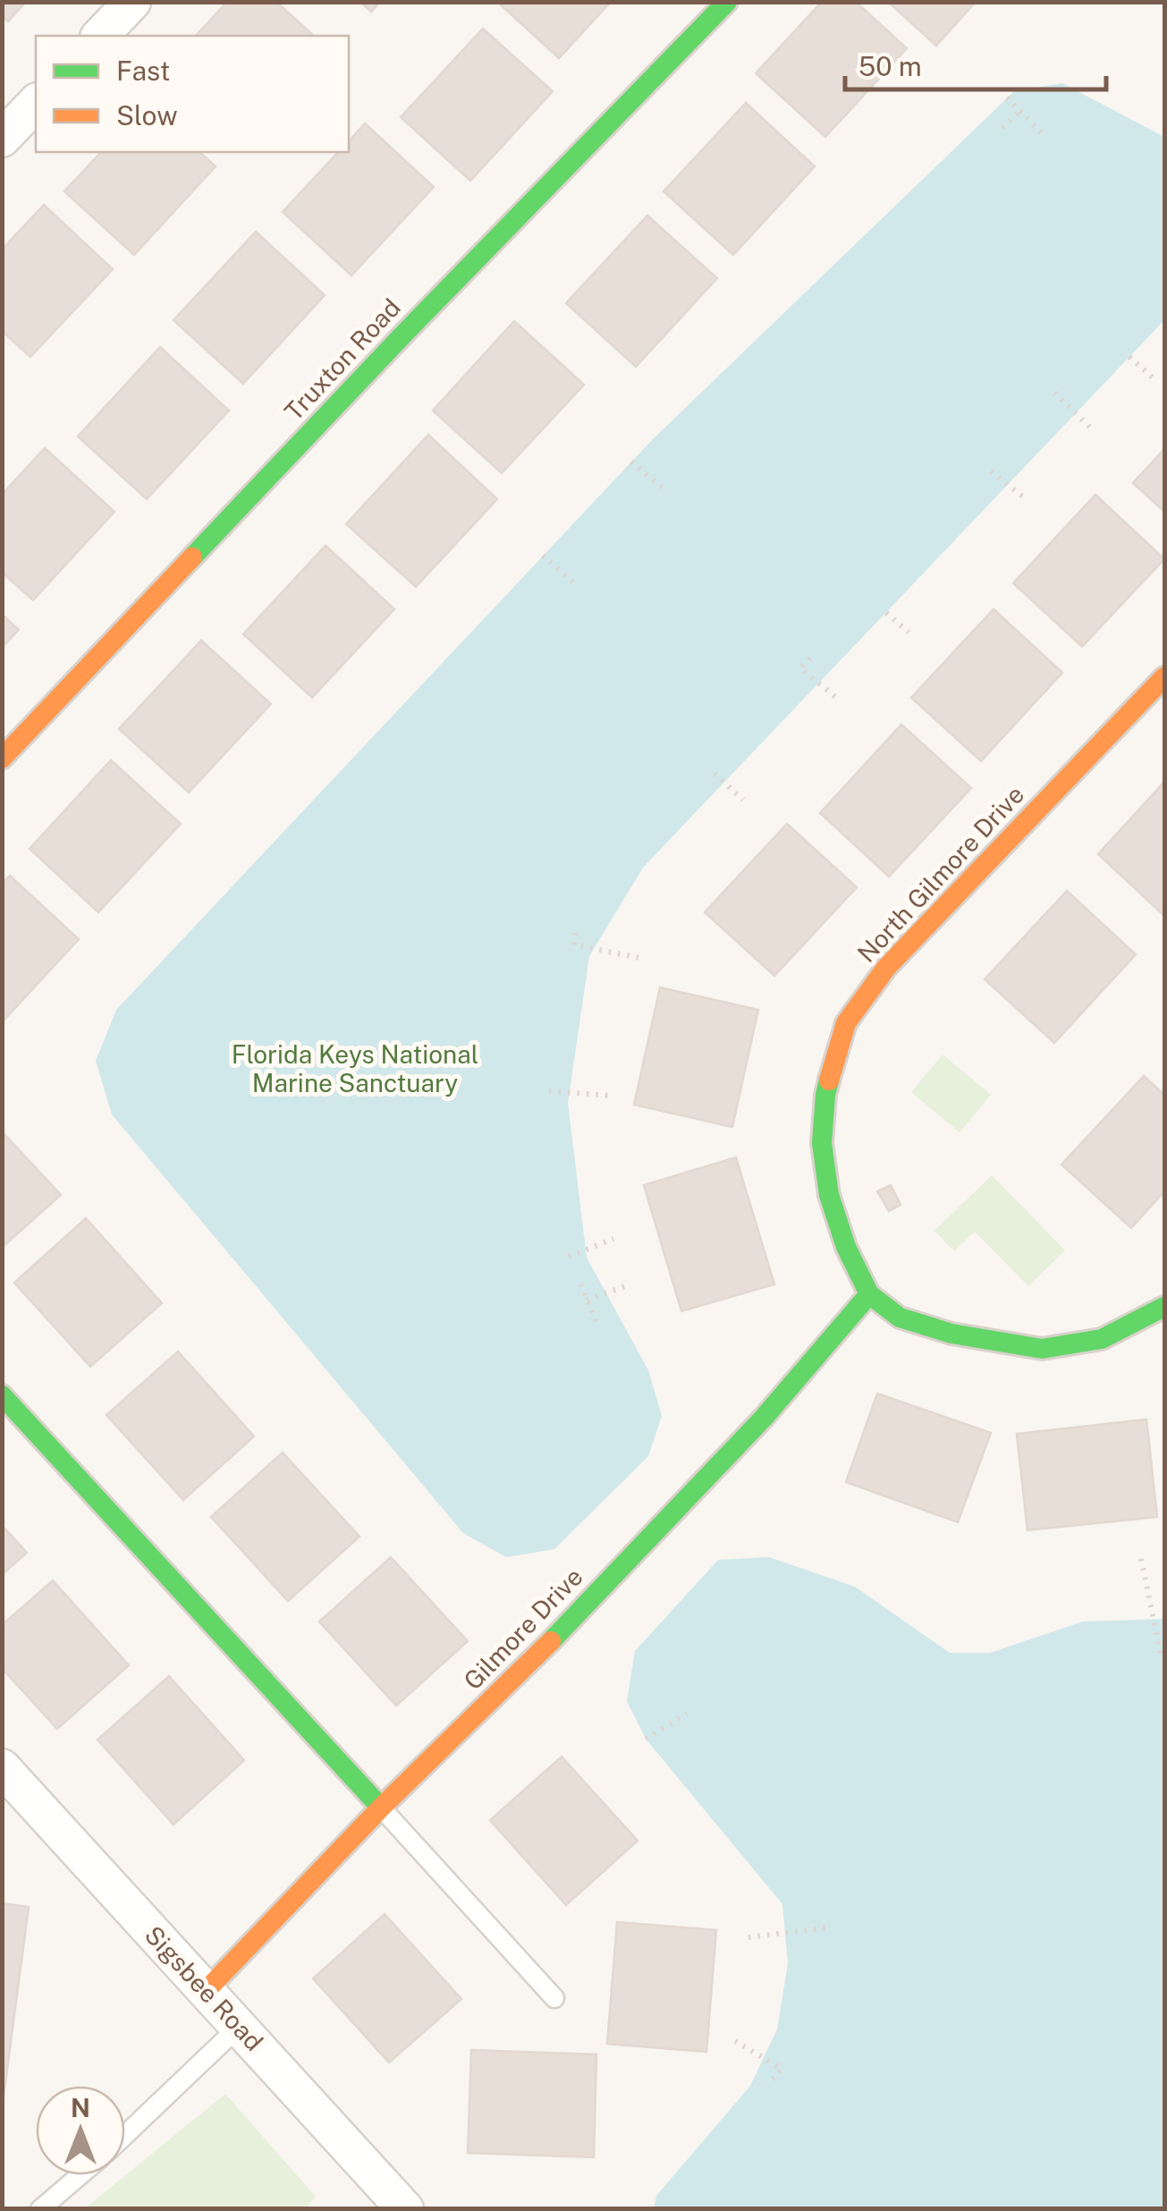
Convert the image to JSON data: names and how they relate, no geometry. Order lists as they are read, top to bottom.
{
  "streets": {
    "street": [
      "Truxton Road",
      "North Gilmore Drive",
      "Gilmore Drive",
      "Sigsbee Road"
    ]
  },
  "crossings": [
    ["North Gilmore Drive", "Gilmore Drive"],
    ["Gilmore Drive", "Sigsbee Road"]
  ],
  "parks": ["Florida Keys National Marine Sanctuary"],
  "legend": ["Fast", "Slow"],
  "scale_bar": "50 m",
  "north": "top"
}
